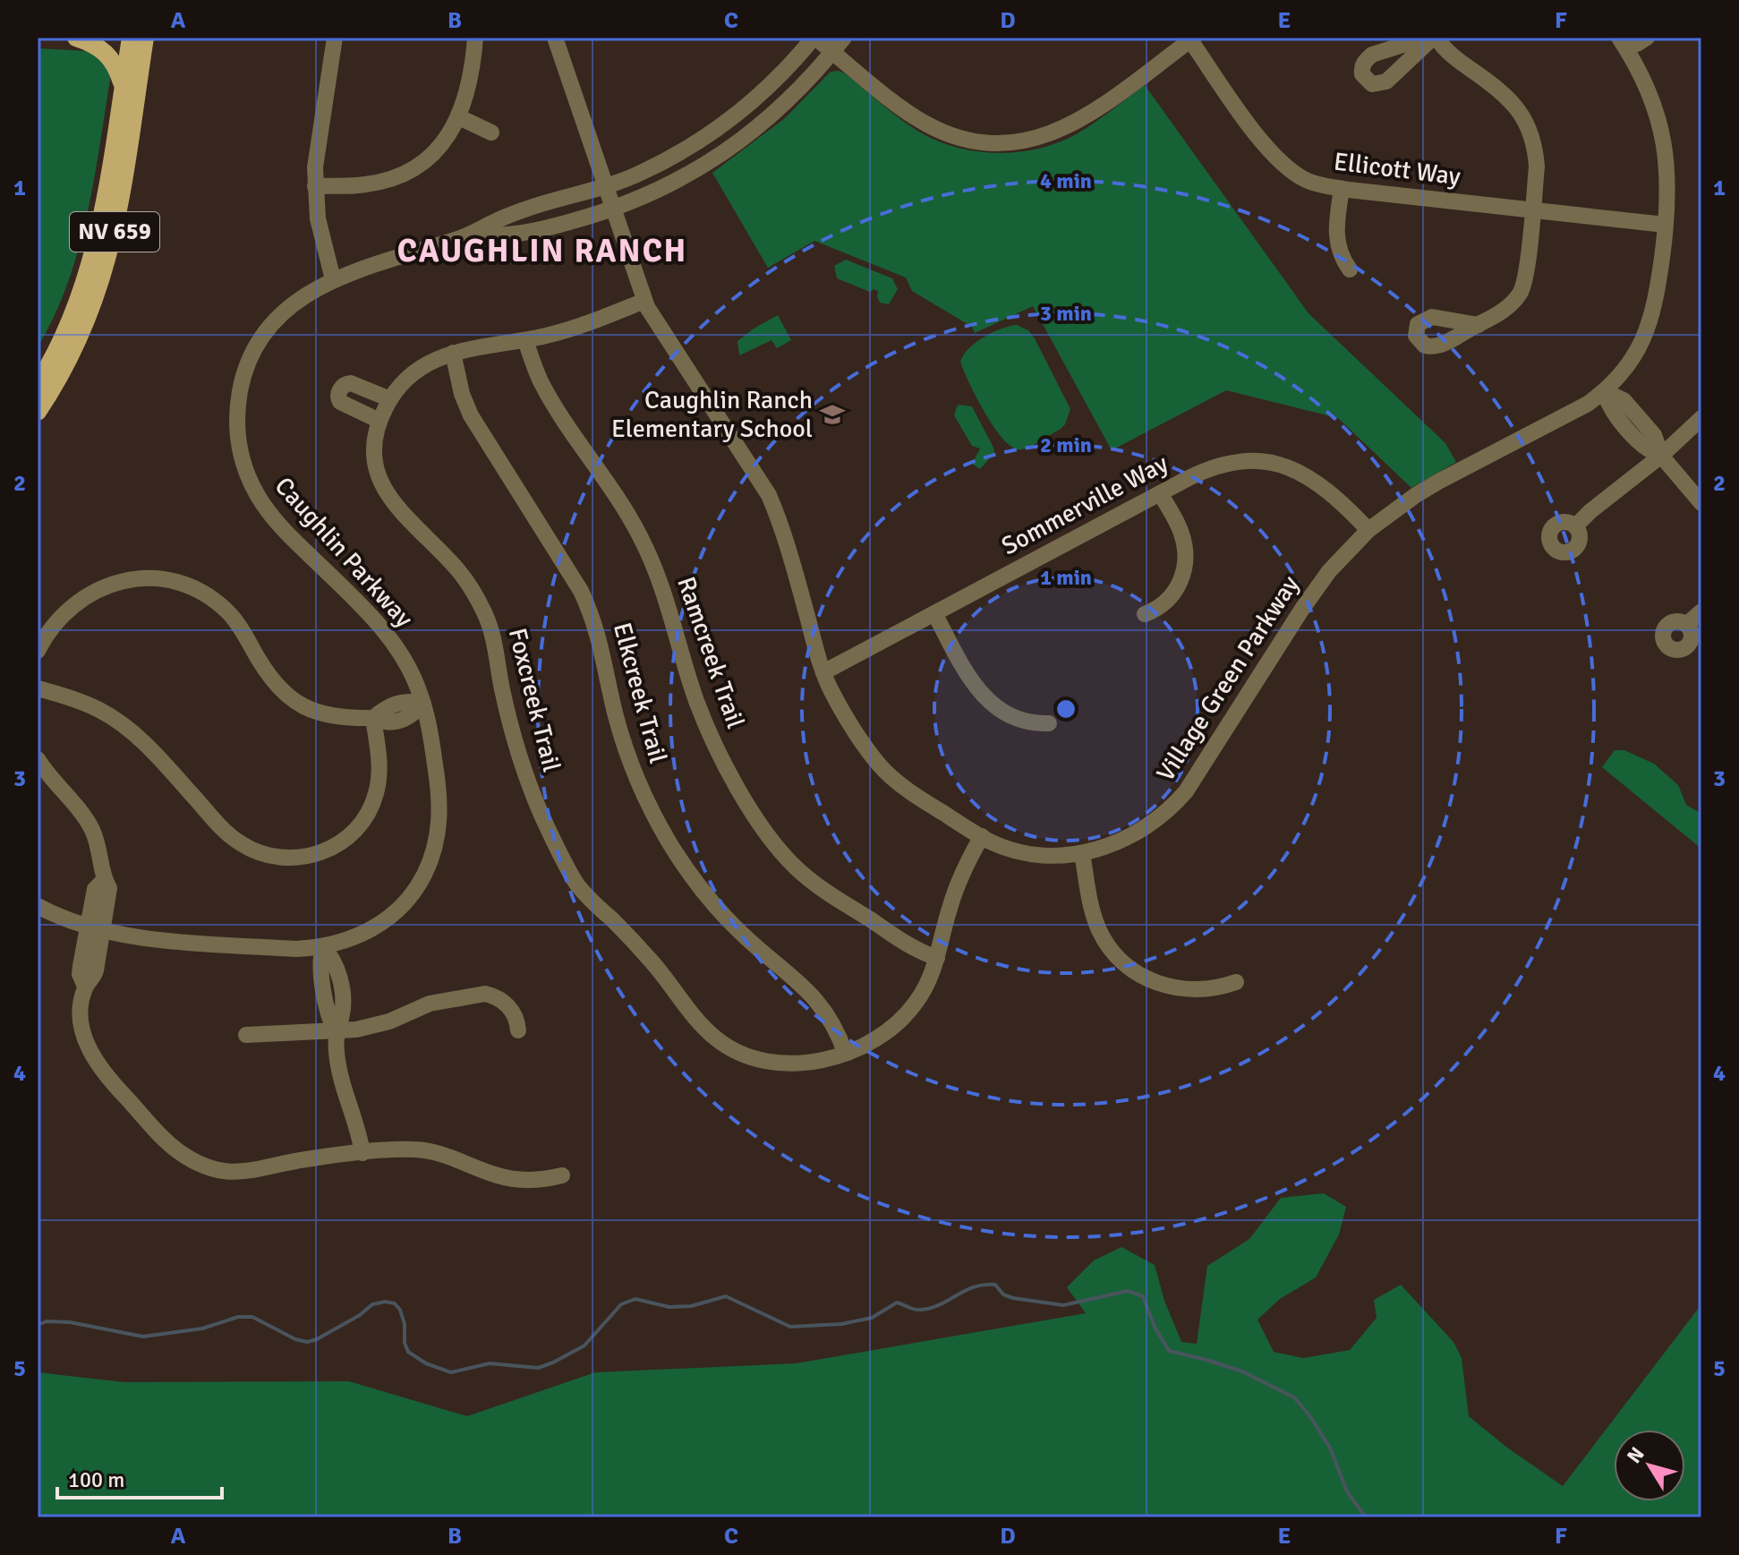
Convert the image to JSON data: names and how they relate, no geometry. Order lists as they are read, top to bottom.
{
  "streets": {
    "main road": ["NV 659"],
    "street": [
      "Ellicott Way",
      "Sommerville Way",
      "Caughlin Parkway",
      "Ramcreek Trail",
      "Village Green Parkway",
      "Elkcreek Trail",
      "Foxcreek Trail"
    ]
  },
  "crossings": [
    ["Ellicott Way", "Village Green Parkway"],
    ["Sommerville Way", "Village Green Parkway"],
    ["Caughlin Parkway", "Village Green Parkway"],
    ["Ramcreek Trail", "Foxcreek Trail"],
    ["Village Green Parkway", "Foxcreek Trail"],
    ["Elkcreek Trail", "Foxcreek Trail"]
  ],
  "districts": ["CAUGHLIN RANCH"],
  "places": {
    "school or university": ["Caughlin Ranch Elementary School"]
  },
  "scale_bar": "100 m",
  "north": "top left",
  "grid": {
    "columns": [
      "A",
      "B",
      "C",
      "D",
      "E",
      "F"
    ],
    "rows": [
      "1",
      "2",
      "3",
      "4",
      "5"
    ]
  },
  "rings": [
    "4 min",
    "3 min",
    "2 min",
    "1 min"
  ]
}
